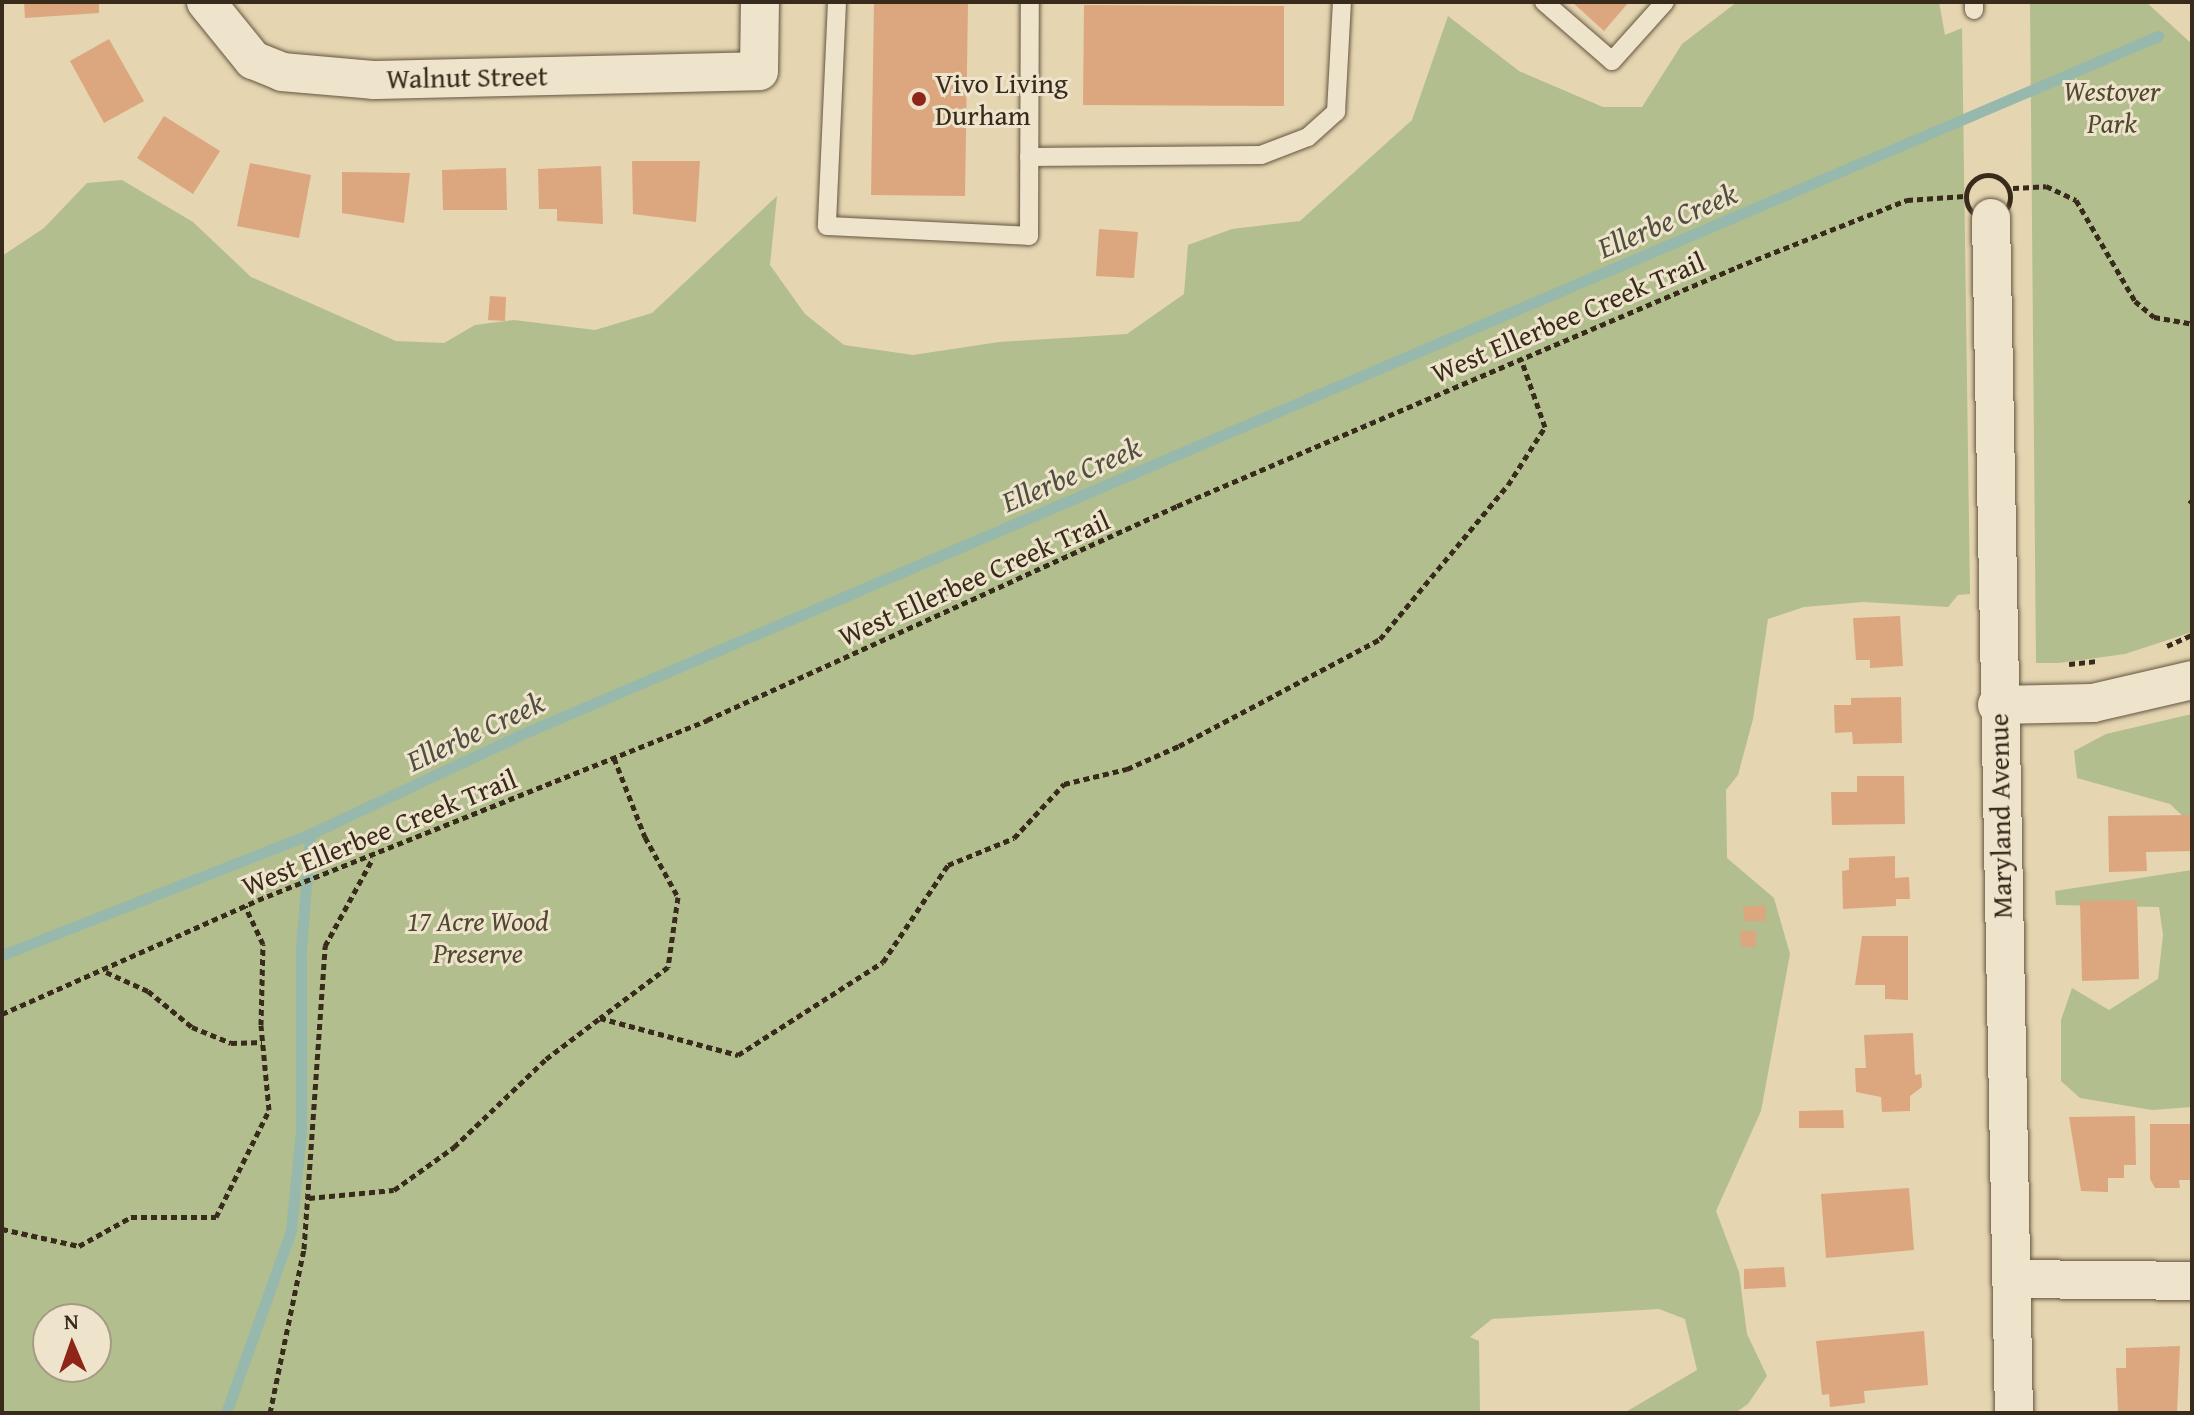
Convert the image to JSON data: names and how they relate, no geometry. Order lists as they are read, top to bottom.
{
  "streets": {
    "street": ["Walnut Street", "Maryland Avenue"],
    "path": ["West Ellerbee Creek Trail"]
  },
  "crossings": [
    ["West Ellerbee Creek Trail", "Maryland Avenue"]
  ],
  "water": ["Ellerbe Creek"],
  "parks": ["Westover Park", "17 Acre Wood Preserve"],
  "places": ["Vivo Living Durham"],
  "north": "top"
}
